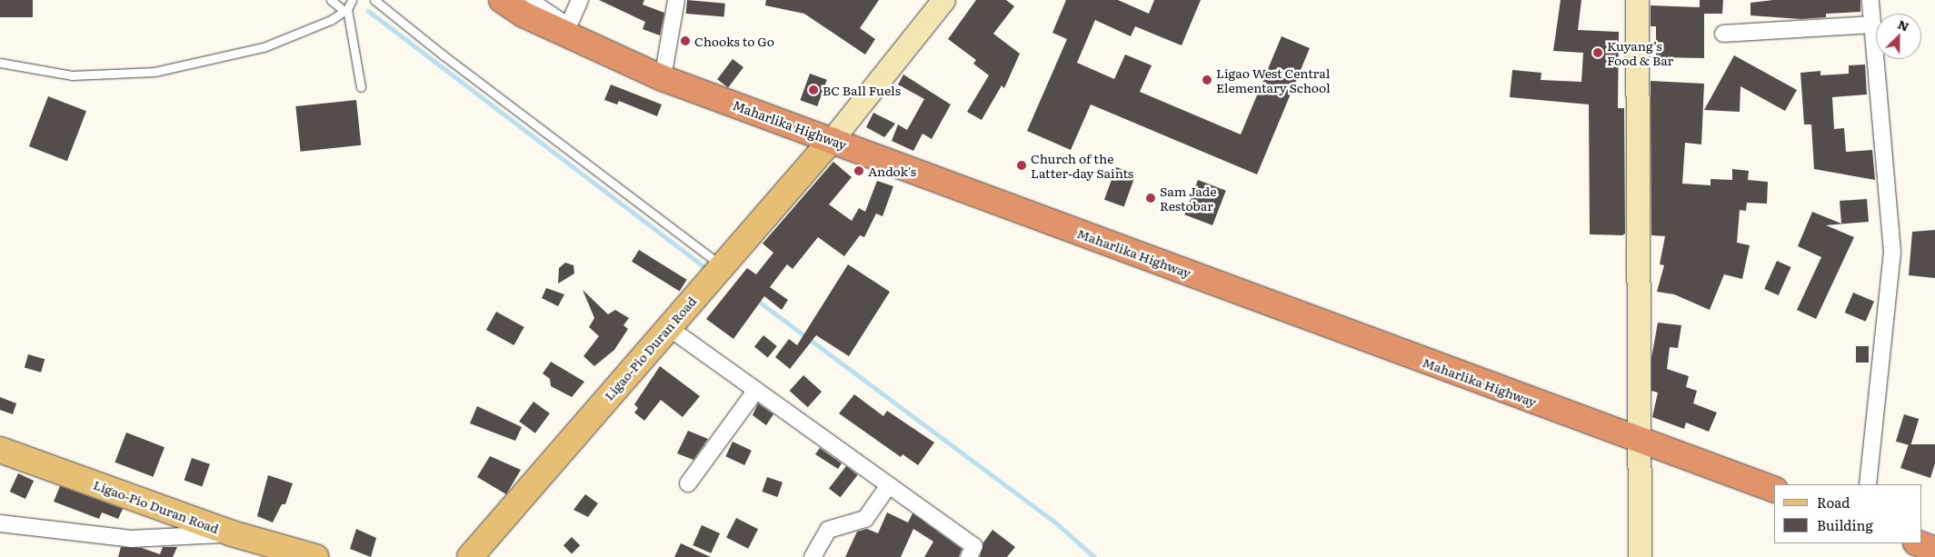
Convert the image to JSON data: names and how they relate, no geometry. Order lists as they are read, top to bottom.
{
  "streets": {
    "highway": ["Maharlika Highway"],
    "main road": ["Ligao-Pio Duran Road"]
  },
  "crossings": [
    ["Maharlika Highway", "Ligao-Pio Duran Road"]
  ],
  "places": [
    "Chooks to Go",
    "Kuyang’s Food & Bar",
    "Ligao West Central Elementary School",
    "BC Ball Fuels",
    "Church of the Latter-day Saints",
    "Andok's",
    "Sam Jade Restobar"
  ],
  "legend": ["Road", "Building"],
  "north": "top right"
}
